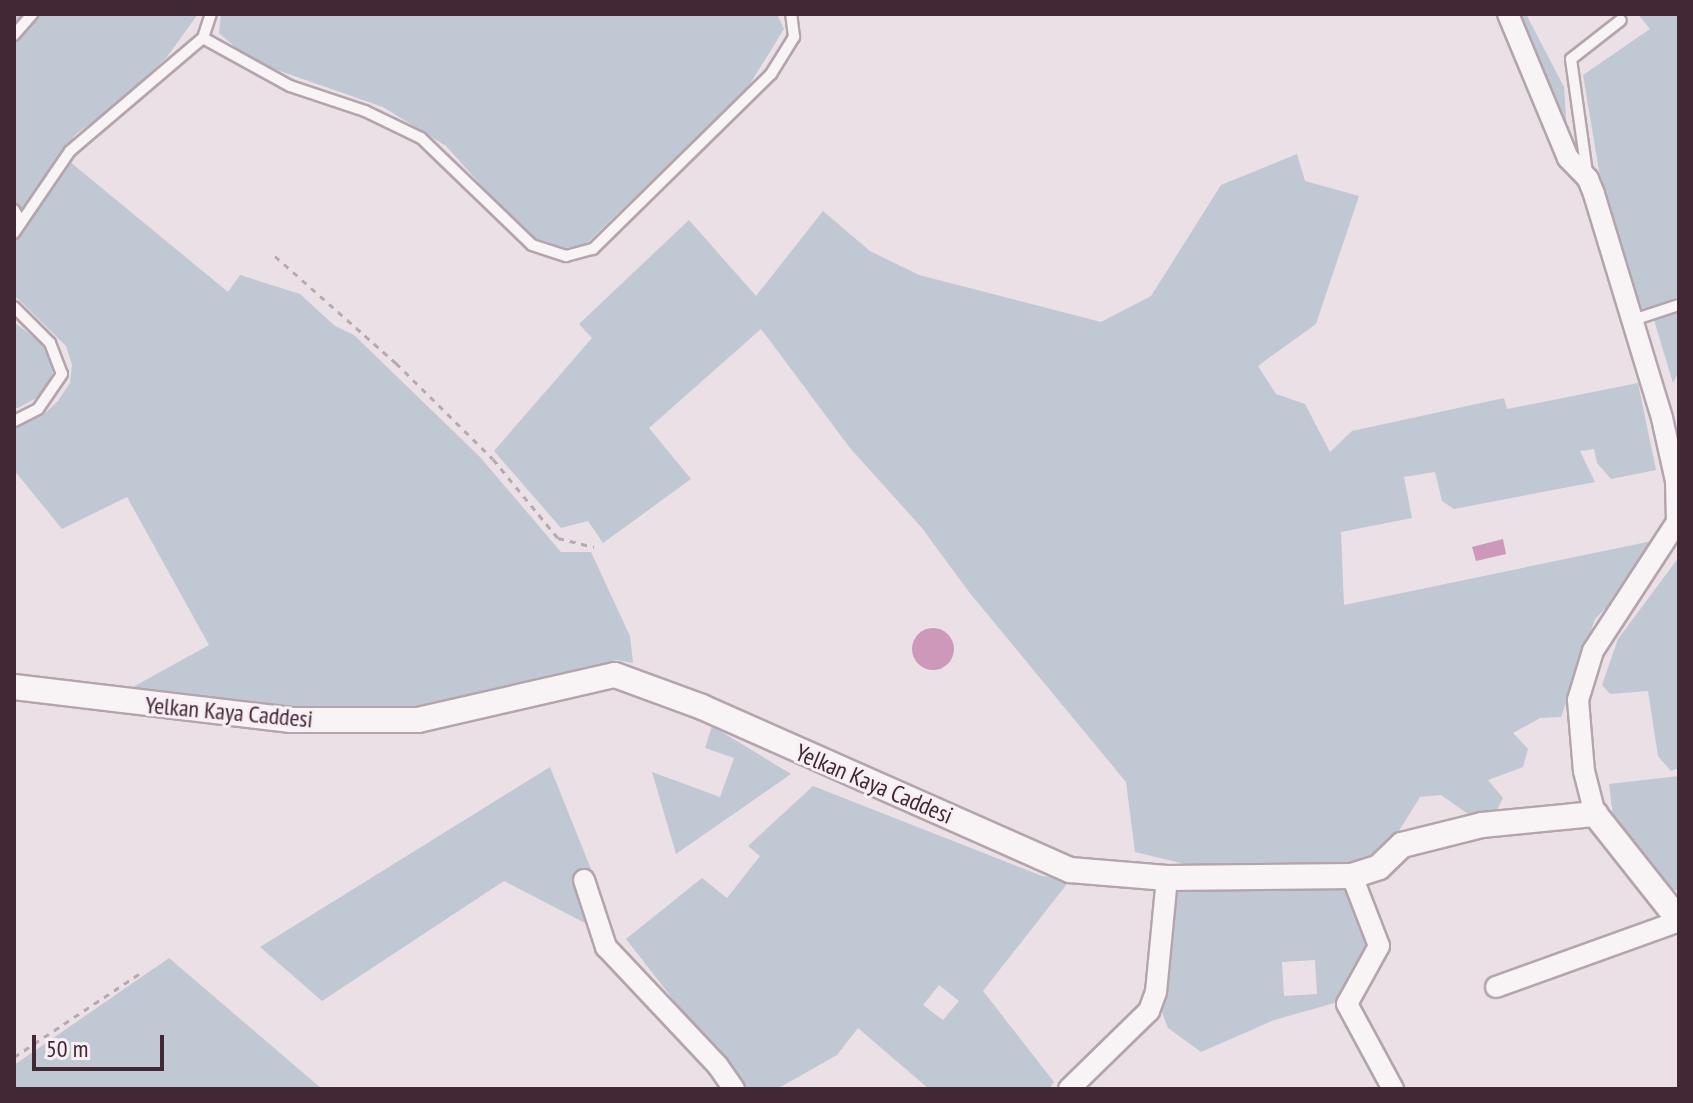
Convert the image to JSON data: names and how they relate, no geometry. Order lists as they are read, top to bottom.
{
  "streets": {
    "street": ["Yelkan Kaya Caddesi"]
  },
  "scale_bar": "50 m"
}
